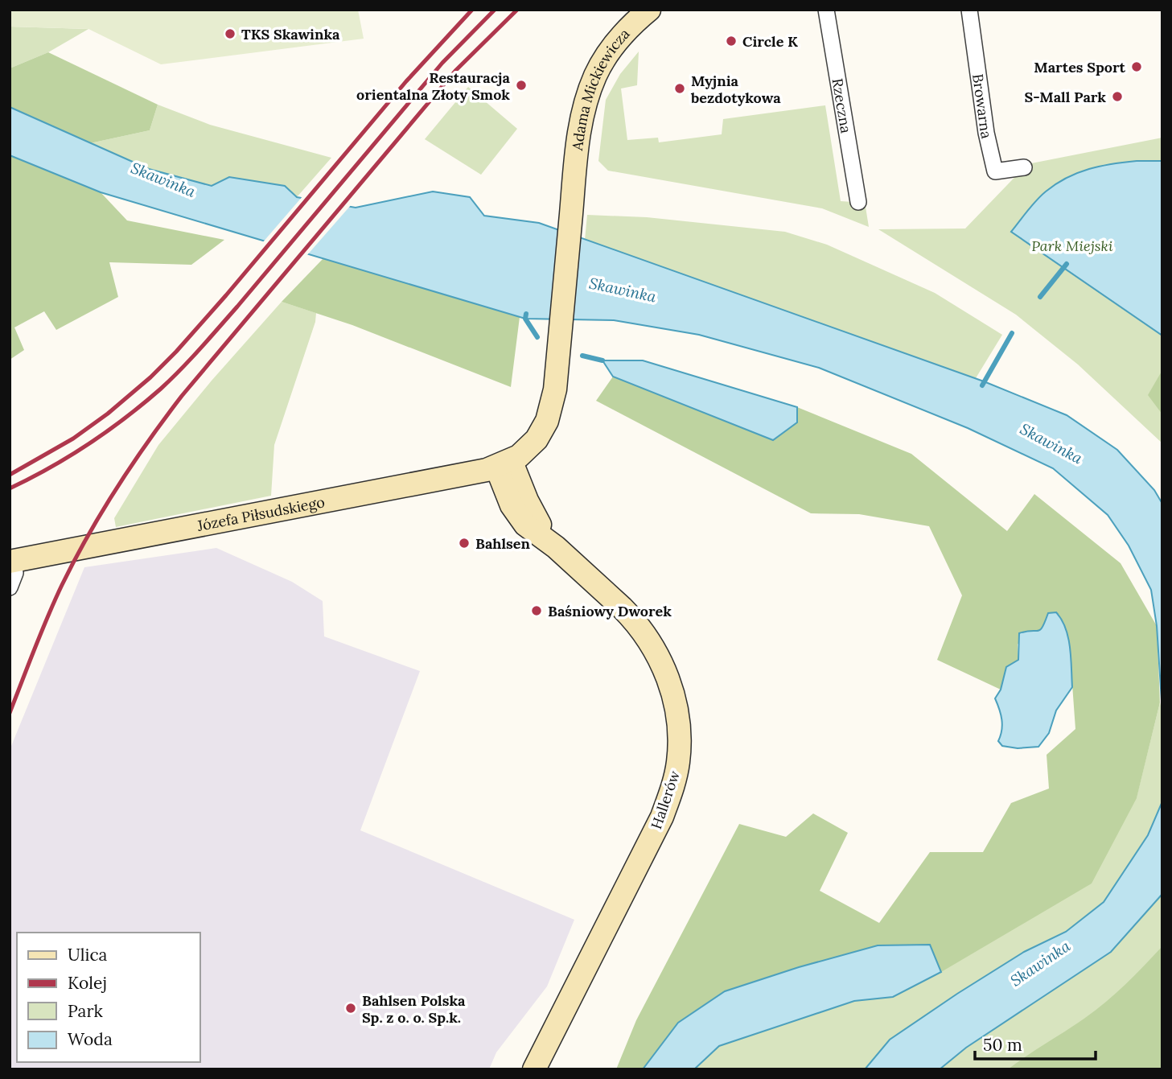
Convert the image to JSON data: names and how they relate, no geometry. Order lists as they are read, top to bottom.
{
  "streets": {
    "main road": ["Adama Mickiewicza", "Józefa Piłsudskiego", "Hallerów"],
    "street": ["Browarna", "Rzeczna"]
  },
  "crossings": [
    ["Adama Mickiewicza", "Józefa Piłsudskiego"],
    ["Adama Mickiewicza", "Hallerów"],
    ["Józefa Piłsudskiego", "Hallerów"]
  ],
  "water": ["Skawinka"],
  "parks": ["Park Miejski"],
  "places": [
    "TKS Skawinka",
    "Circle K",
    "Martes Sport",
    "Restauracja orientalna Złoty Smok",
    "Myjnia bezdotykowa",
    "S-Mall Park",
    "Bahlsen",
    "Baśniowy Dworek",
    "Bahlsen Polska Sp. z o. o. Sp.k."
  ],
  "legend": [
    "Ulica",
    "Kolej",
    "Park",
    "Woda"
  ],
  "scale_bar": "50 m"
}
